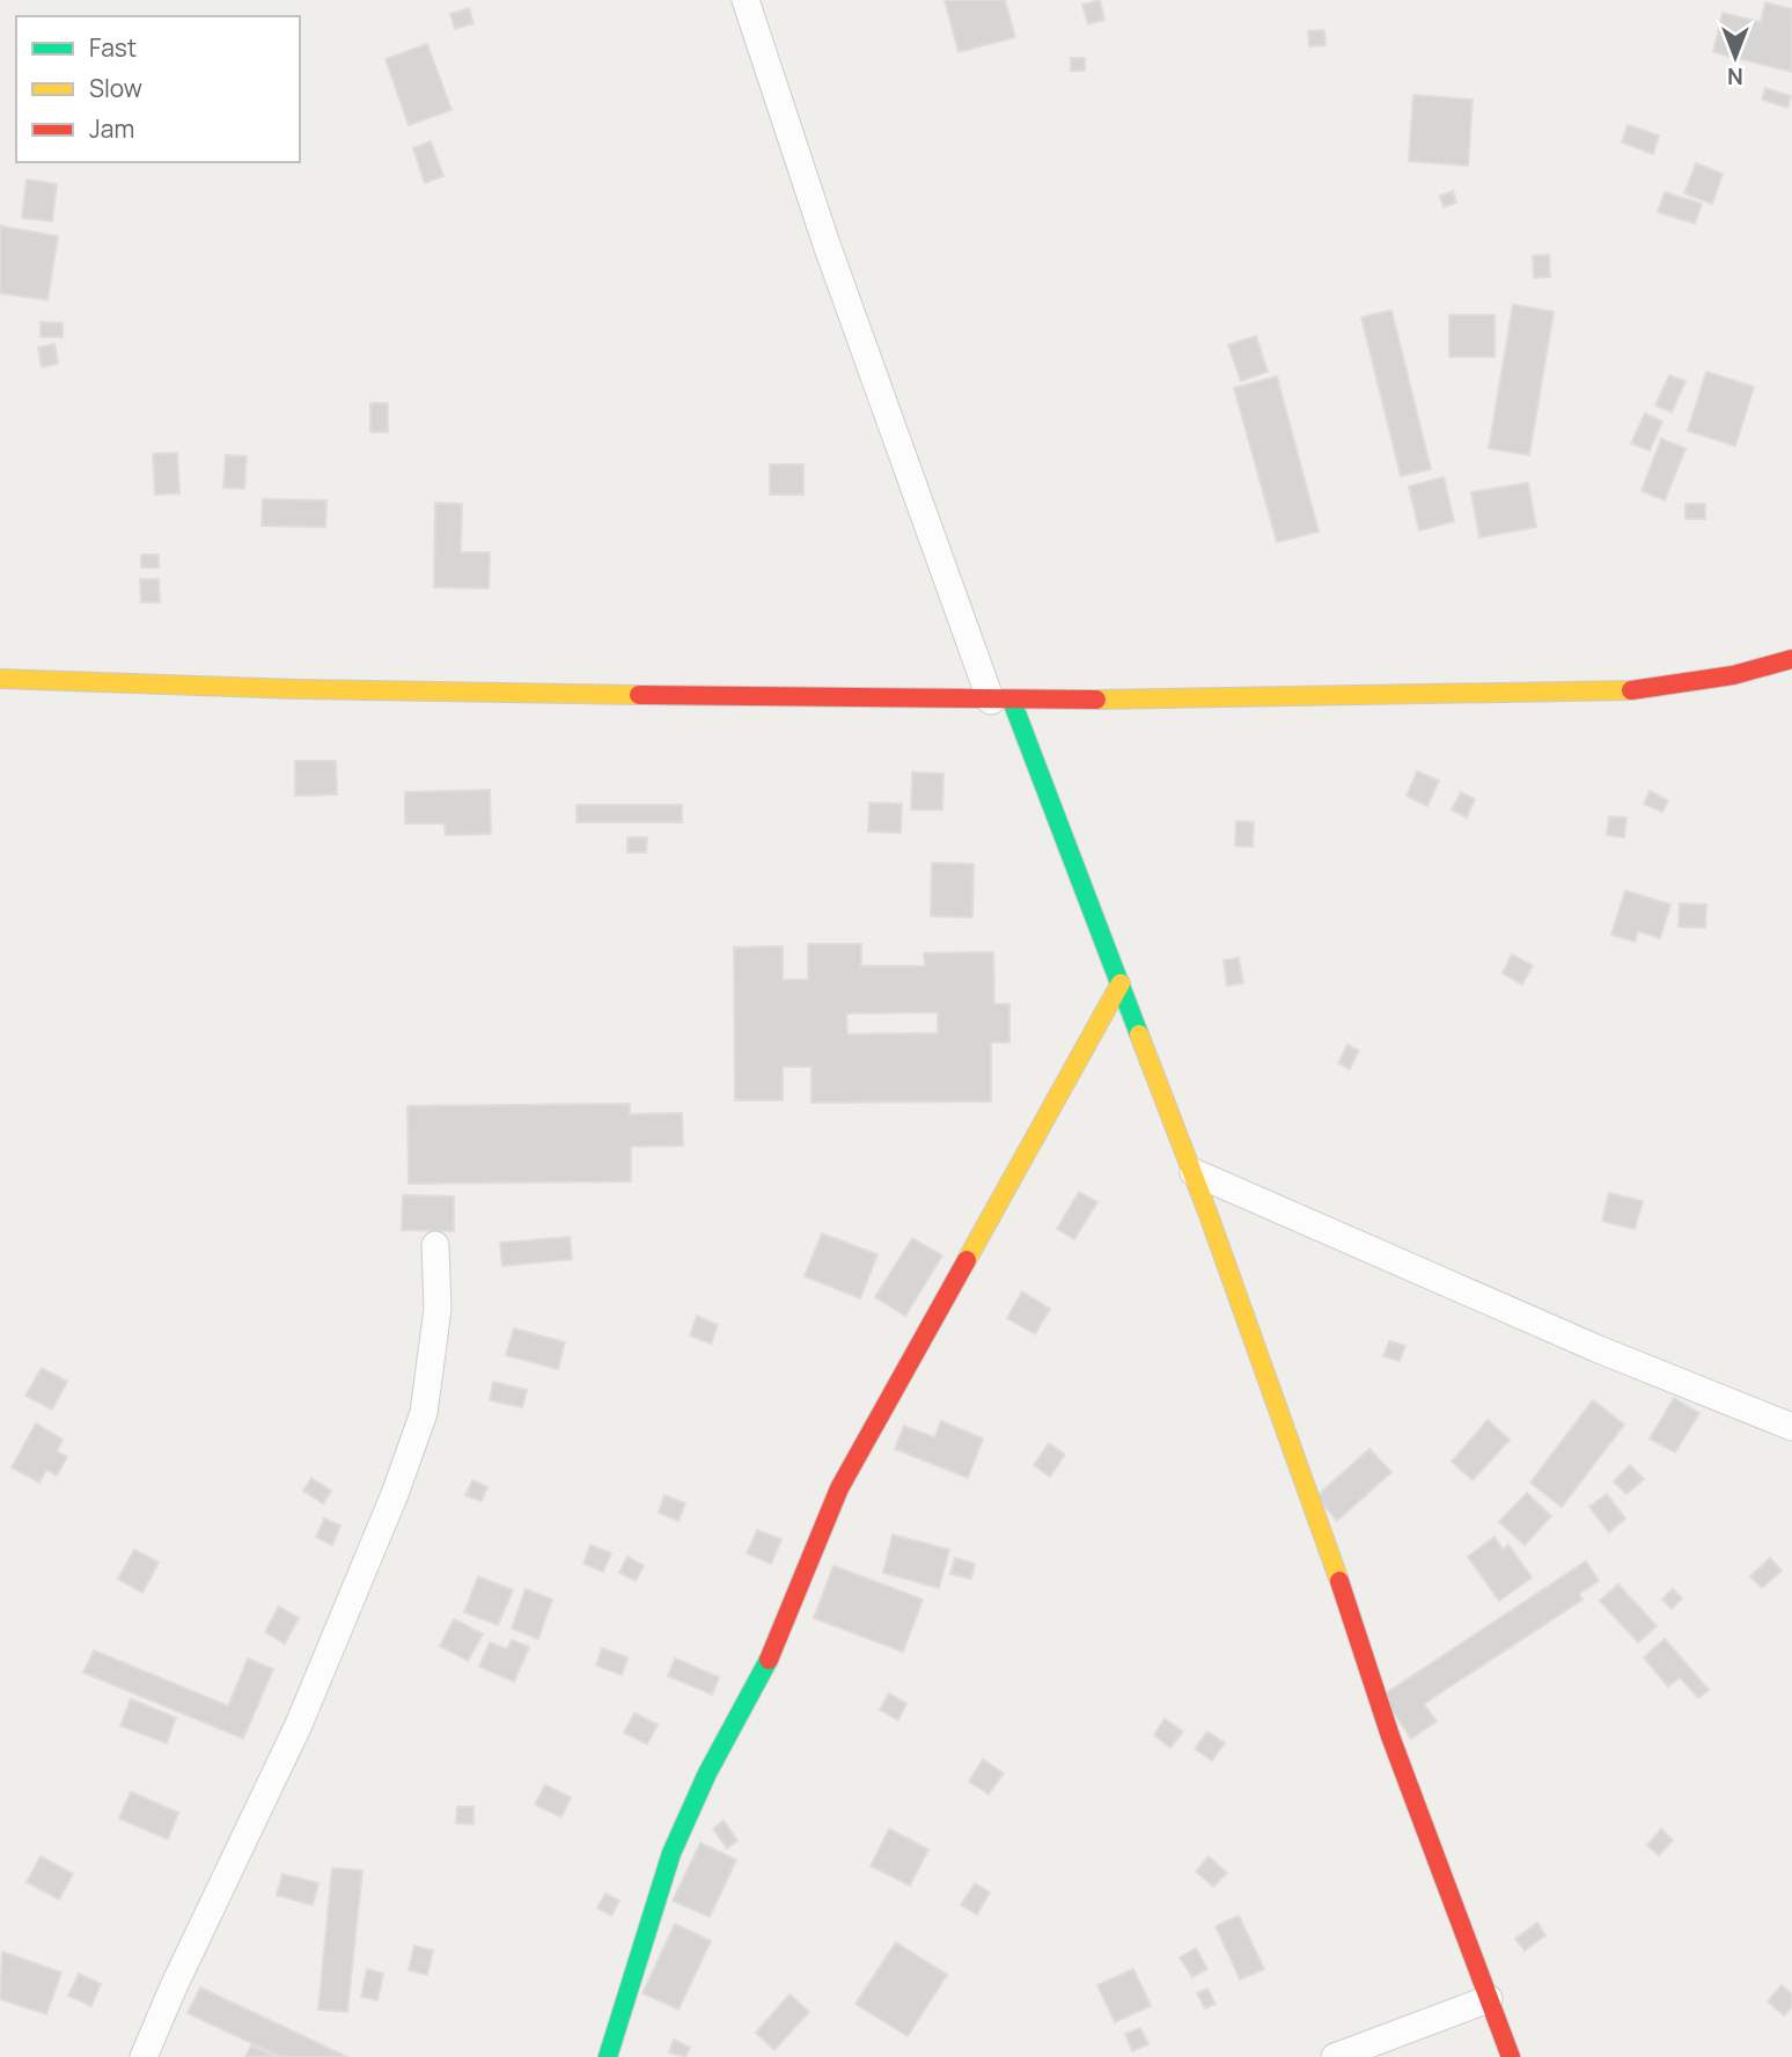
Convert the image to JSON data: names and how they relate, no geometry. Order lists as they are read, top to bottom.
{
  "legend": ["Fast", "Slow", "Jam"],
  "north": "bottom"
}
